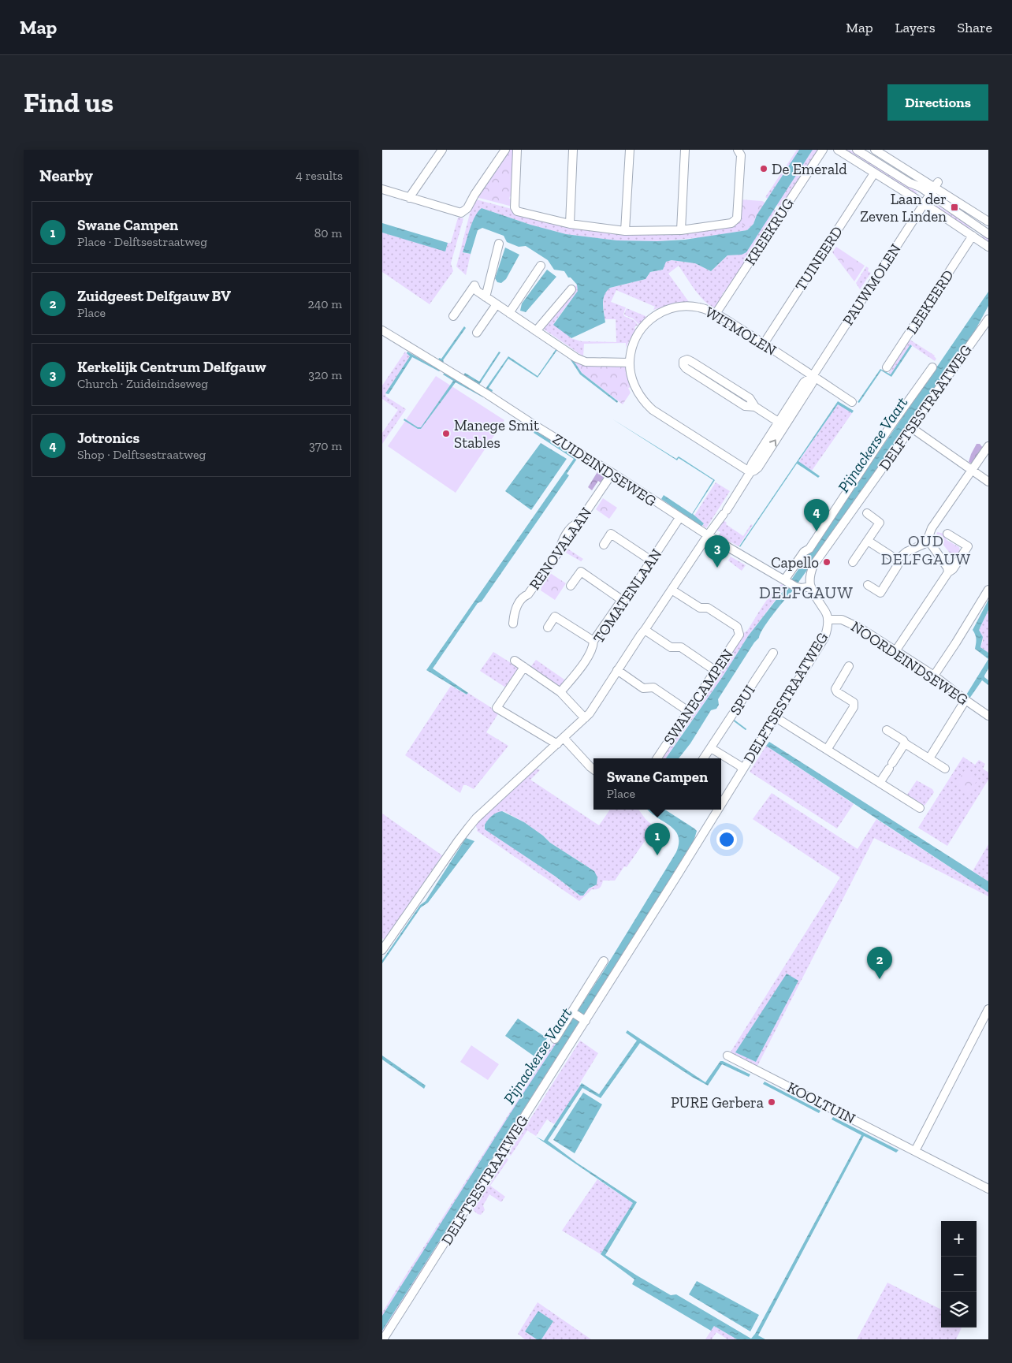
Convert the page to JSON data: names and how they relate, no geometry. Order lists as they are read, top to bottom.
{
  "streets": {
    "street": [
      "KREEKRUG",
      "TUINEERD",
      "PAUWMOLEN",
      "LEEKEERD",
      "WITMOLEN",
      "DELFTSESTRAATWEG",
      "ZUIDEINDSEWEG",
      "RENOVALAAN",
      "TOMATENLAAN",
      "NOORDEINDSEWEG",
      "SWANECAMPEN",
      "SPUI",
      "KOOLTUIN"
    ]
  },
  "crossings": [
    ["KREEKRUG", "WITMOLEN"],
    ["TUINEERD", "WITMOLEN"],
    ["PAUWMOLEN", "WITMOLEN"],
    ["PAUWMOLEN", "ZUIDEINDSEWEG"],
    ["PAUWMOLEN", "SWANECAMPEN"],
    ["DELFTSESTRAATWEG", "ZUIDEINDSEWEG"],
    ["DELFTSESTRAATWEG", "NOORDEINDSEWEG"],
    ["ZUIDEINDSEWEG", "RENOVALAAN"],
    ["ZUIDEINDSEWEG", "TOMATENLAAN"]
  ],
  "districts": ["OUD DELFGAUW", "DELFGAUW"],
  "water": ["Pijnackerse Vaart"],
  "places": {
    "other": [
      "De Emerald",
      "Manege Smit Stables",
      "Capello",
      "PURE Gerbera"
    ],
    "transit": ["Laan der Zeven Linden"]
  },
  "page": {
    "header": "Map",
    "nav": ["Map", "Layers", "Share"],
    "buttons": "Directions",
    "title": "Find us",
    "heading": ["Nearby", "4 results"],
    "list": [
      {
        "mark": "1",
        "name": "Swane Campen",
        "note": "Place · Delftsestraatweg",
        "value": "80 m"
      },
      {
        "mark": "2",
        "name": "Zuidgeest Delfgauw BV",
        "note": "Place",
        "value": "240 m"
      },
      {
        "mark": "3",
        "name": "Kerkelijk Centrum Delfgauw",
        "note": "Church · Zuideindseweg",
        "value": "320 m"
      },
      {
        "mark": "4",
        "name": "Jotronics",
        "note": "Shop · Delftsestraatweg",
        "value": "370 m"
      }
    ],
    "pins": [
      "4",
      "3",
      "1",
      "2"
    ],
    "popup": ["Swane Campen", "Place"],
    "map_buttons": ["+", "−"]
  }
}
